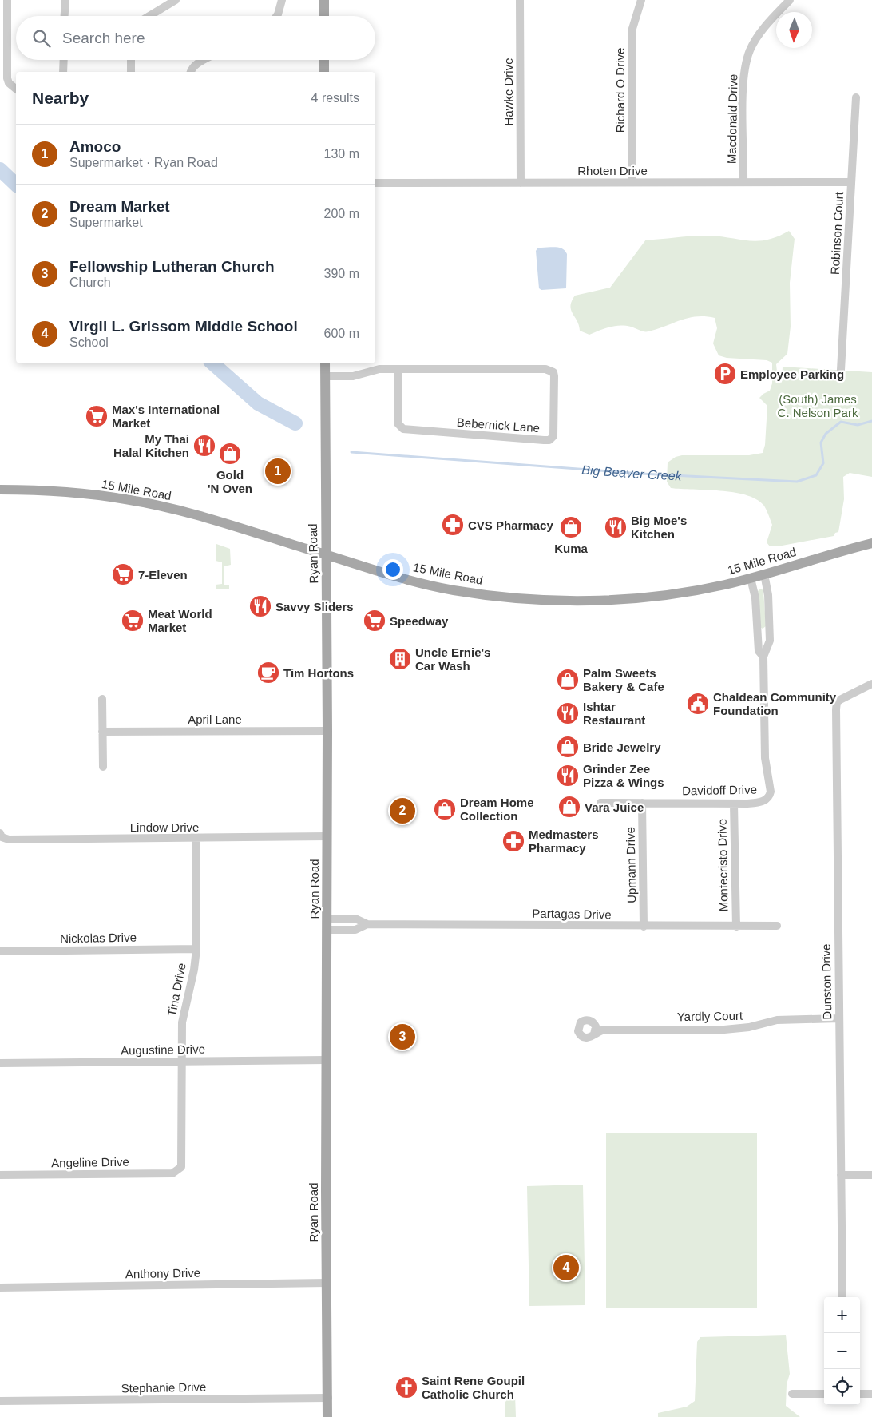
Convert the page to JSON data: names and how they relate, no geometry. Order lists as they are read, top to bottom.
{
  "streets": {
    "main road": ["15 Mile Road", "Ryan Road"],
    "street": [
      "Richard O Drive",
      "Hawke Drive",
      "Macdonald Drive",
      "Rhoten Drive",
      "Robinson Court",
      "Bebernick Lane",
      "April Lane",
      "Davidoff Drive",
      "Lindow Drive",
      "Upmann Drive",
      "Montecristo Drive",
      "Partagas Drive",
      "Nickolas Drive",
      "Dunston Drive",
      "Tina Drive",
      "Yardly Court",
      "Augustine Drive",
      "Angeline Drive",
      "Anthony Drive",
      "Stephanie Drive"
    ]
  },
  "crossings": [
    ["Richard O Drive", "Rhoten Drive"],
    ["Hawke Drive", "Rhoten Drive"],
    ["Macdonald Drive", "Rhoten Drive"],
    ["Rhoten Drive", "Robinson Court"],
    ["Bebernick Lane", "Ryan Road"],
    ["15 Mile Road", "Ryan Road"],
    ["15 Mile Road", "Davidoff Drive"],
    ["Ryan Road", "April Lane"],
    ["Ryan Road", "Lindow Drive"],
    ["Ryan Road", "Augustine Drive"],
    ["Ryan Road", "Anthony Drive"],
    ["Ryan Road", "Stephanie Drive"],
    ["Davidoff Drive", "Upmann Drive"],
    ["Davidoff Drive", "Montecristo Drive"],
    ["Lindow Drive", "Tina Drive"],
    ["Upmann Drive", "Partagas Drive"],
    ["Montecristo Drive", "Partagas Drive"],
    ["Nickolas Drive", "Tina Drive"],
    ["Dunston Drive", "Yardly Court"],
    ["Tina Drive", "Augustine Drive"],
    ["Tina Drive", "Angeline Drive"]
  ],
  "water": ["Big Beaver Creek"],
  "parks": ["(South) James C. Nelson Park"],
  "places": {
    "parking": ["Employee Parking"],
    "supermarket": [
      "Max's International Market",
      "7-Eleven",
      "Meat World Market",
      "Speedway"
    ],
    "restaurant": [
      "My Thai Halal Kitchen",
      "Big Moe's Kitchen",
      "Savvy Sliders",
      "Ishtar Restaurant",
      "Grinder Zee Pizza & Wings"
    ],
    "shop": [
      "Gold 'N Oven",
      "Kuma",
      "Palm Sweets Bakery & Cafe",
      "Bride Jewelry",
      "Vara Juice",
      "Dream Home Collection"
    ],
    "pharmacy": ["CVS Pharmacy", "Medmasters Pharmacy"],
    "building": ["Uncle Ernie's Car Wash"],
    "cafe": ["Tim Hortons"],
    "public building": ["Chaldean Community Foundation"],
    "church": ["Saint Rene Goupil Catholic Church"]
  },
  "north": "bottom",
  "page": {
    "search": "Search here",
    "heading": ["Nearby", "4 results"],
    "list": [
      {
        "mark": "1",
        "name": "Amoco",
        "note": "Supermarket · Ryan Road",
        "value": "130 m"
      },
      {
        "mark": "2",
        "name": "Dream Market",
        "note": "Supermarket",
        "value": "200 m"
      },
      {
        "mark": "3",
        "name": "Fellowship Lutheran Church",
        "note": "Church",
        "value": "390 m"
      },
      {
        "mark": "4",
        "name": "Virgil L. Grissom Middle School",
        "note": "School",
        "value": "600 m"
      }
    ],
    "pins": [
      "1",
      "2",
      "3",
      "4"
    ],
    "map_buttons": ["+", "−"]
  }
}
